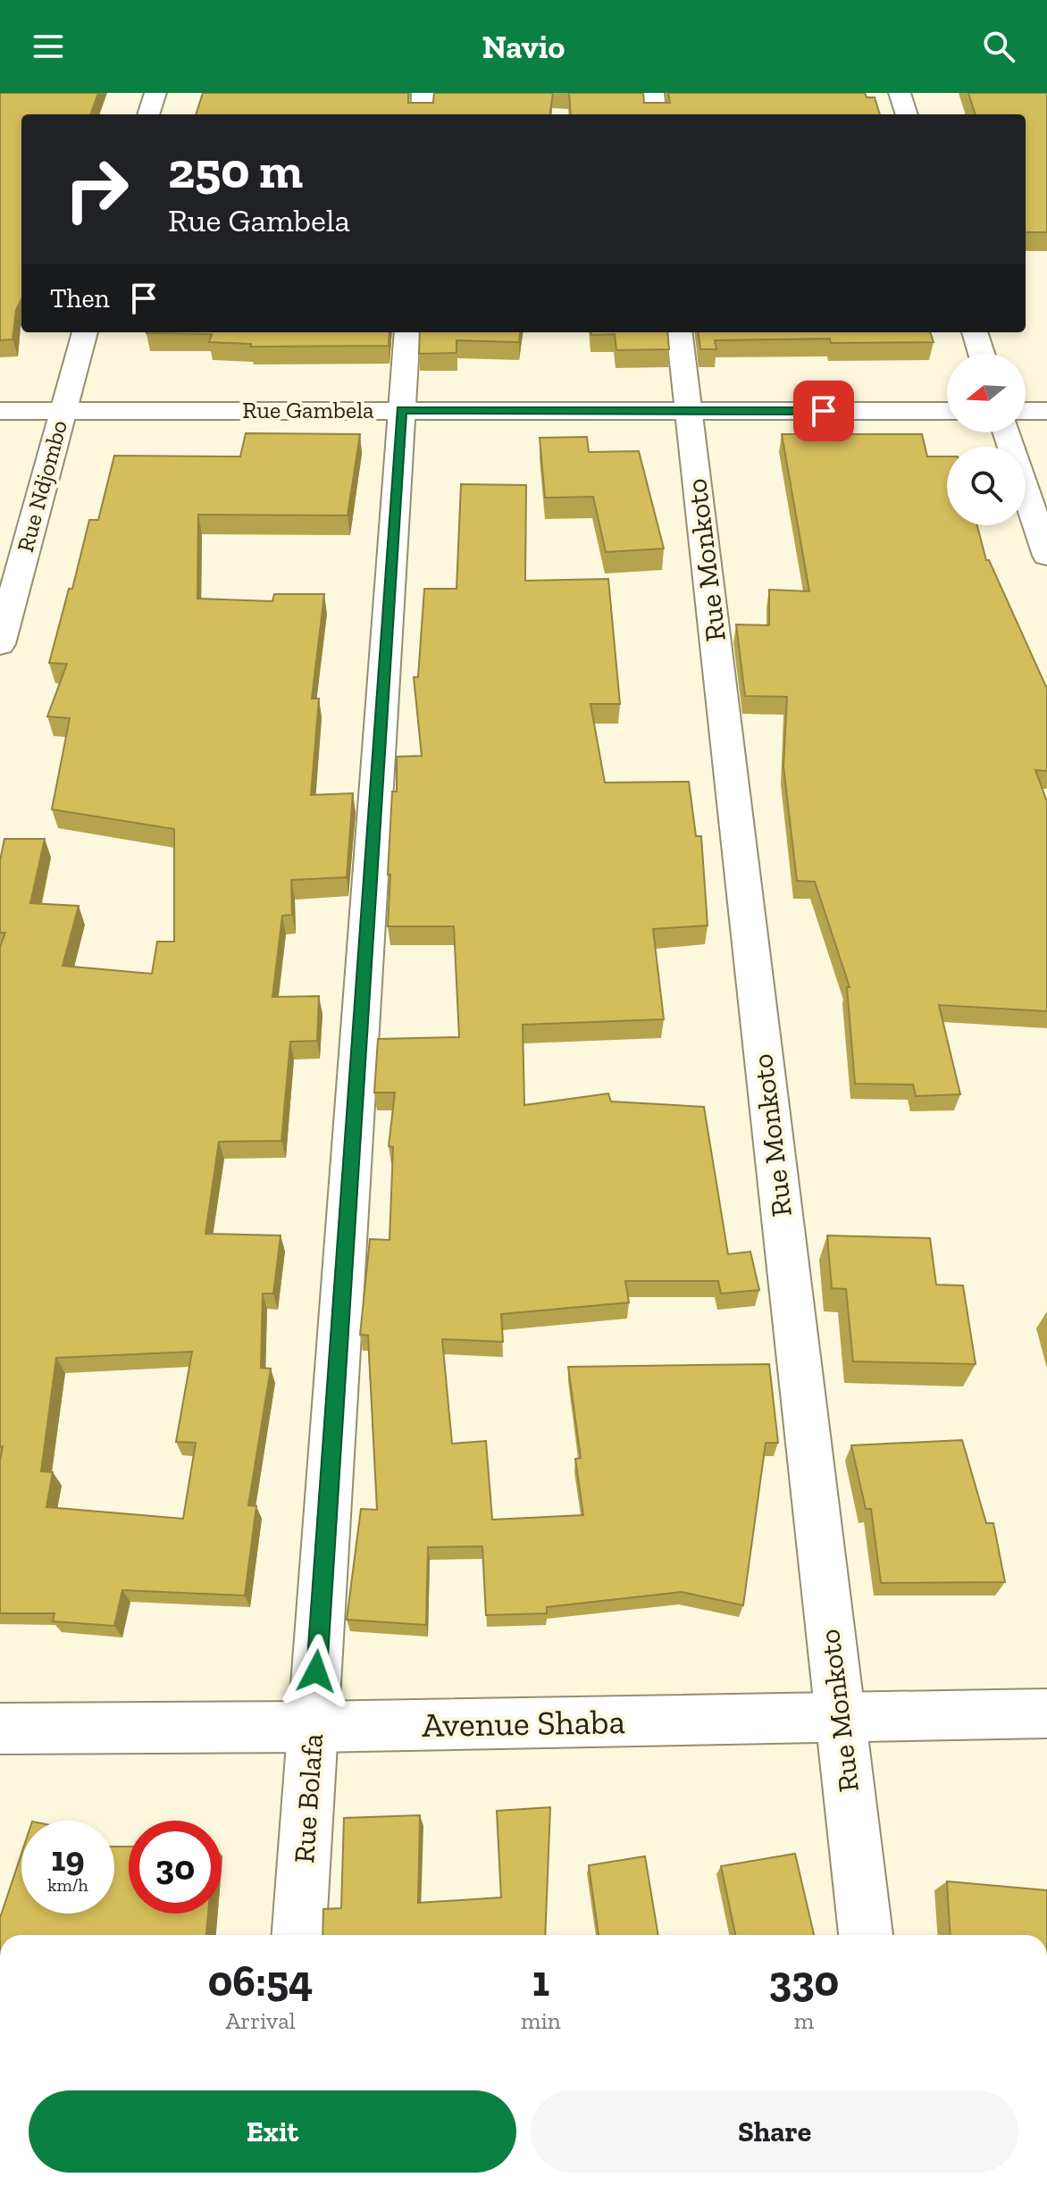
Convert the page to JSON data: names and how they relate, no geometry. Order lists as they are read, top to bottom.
{
  "streets": {
    "street": [
      "Rue Gambela",
      "Rue Ndjombo",
      "Rue Monkoto",
      "Avenue Shaba",
      "Rue Bolafa"
    ]
  },
  "crossings": [
    ["Rue Gambela", "Rue Ndjombo"],
    ["Rue Gambela", "Rue Monkoto"],
    ["Rue Gambela", "Rue Bolafa"],
    ["Rue Monkoto", "Avenue Shaba"],
    ["Avenue Shaba", "Rue Bolafa"]
  ],
  "north": "left",
  "page": {
    "header": "Navio",
    "turn": ["250 m", "Rue Gambela"],
    "then": "Then",
    "speed": "19 km/h",
    "limit": "30",
    "eta": [
      "06:54",
      "Arrival",
      "1",
      "min",
      "330",
      "m"
    ],
    "buttons": ["Exit", "Share"]
  }
}
